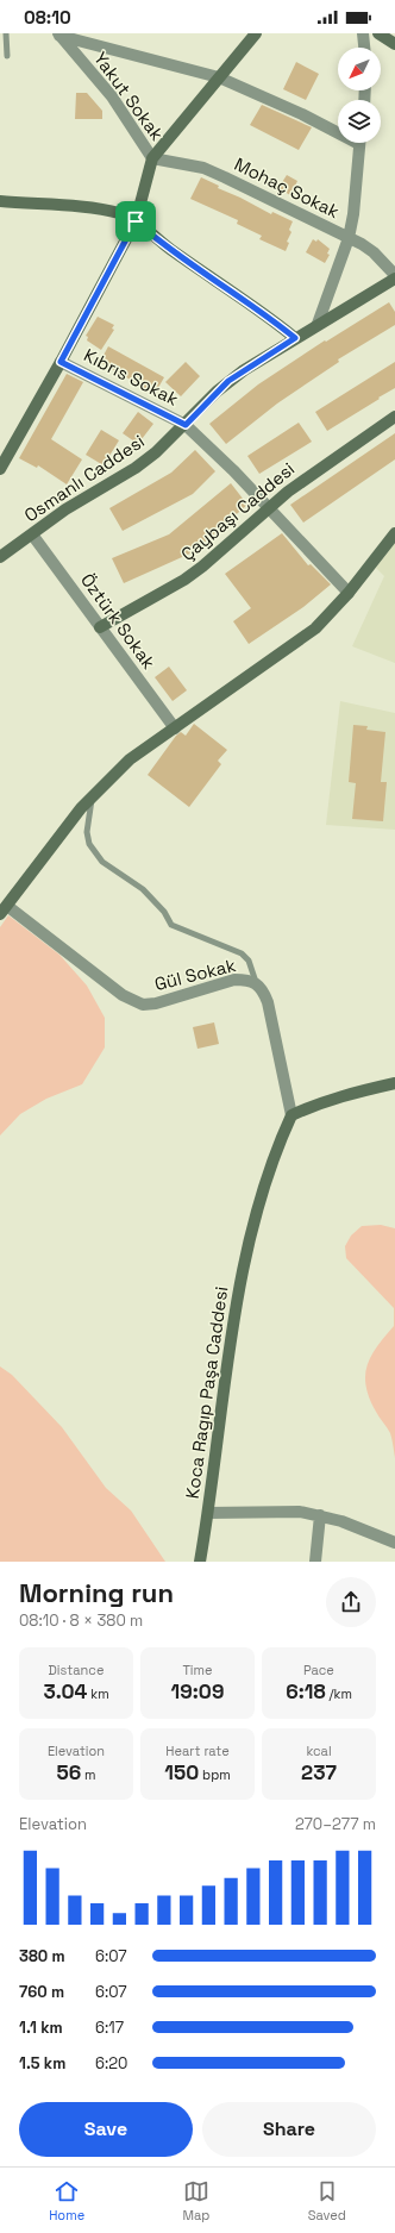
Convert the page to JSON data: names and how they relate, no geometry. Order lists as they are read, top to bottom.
{
  "streets": {
    "street": [
      "Yakut Sokak",
      "Mohaç Sokak",
      "Kıbrıs Sokak",
      "Osmanlı Caddesi",
      "Çaybaşı Caddesi",
      "Öztürk Sokak",
      "Gül Sokak",
      "Koca Ragıp Paşa Caddesi"
    ]
  },
  "crossings": [
    ["Yakut Sokak", "Mohaç Sokak"],
    ["Kıbrıs Sokak", "Osmanlı Caddesi"],
    ["Kıbrıs Sokak", "Çaybaşı Caddesi"],
    ["Osmanlı Caddesi", "Öztürk Sokak"],
    ["Çaybaşı Caddesi", "Öztürk Sokak"],
    ["Gül Sokak", "Koca Ragıp Paşa Caddesi"]
  ],
  "north": "bottom left",
  "page": {
    "status": "08:10",
    "heading": ["Morning run", "08:10 · 8 × 380 m"],
    "stats": [
      ["Distance", "3.04 km"],
      ["Time", "19:09"],
      ["Pace", "6:18 /km"],
      ["Elevation", "56 m"],
      ["Heart rate", "150 bpm"],
      ["kcal", "237"]
    ],
    "chart": ["Elevation", "270–277 m"],
    "list": [
      {
        "name": "380 m",
        "note": "6:07"
      },
      {
        "name": "760 m",
        "note": "6:07"
      },
      {
        "name": "1.1 km",
        "note": "6:17"
      },
      {
        "name": "1.5 km",
        "note": "6:20"
      }
    ],
    "buttons": ["Save", "Share"],
    "tabs": ["Home", "Map", "Saved"]
  }
}
